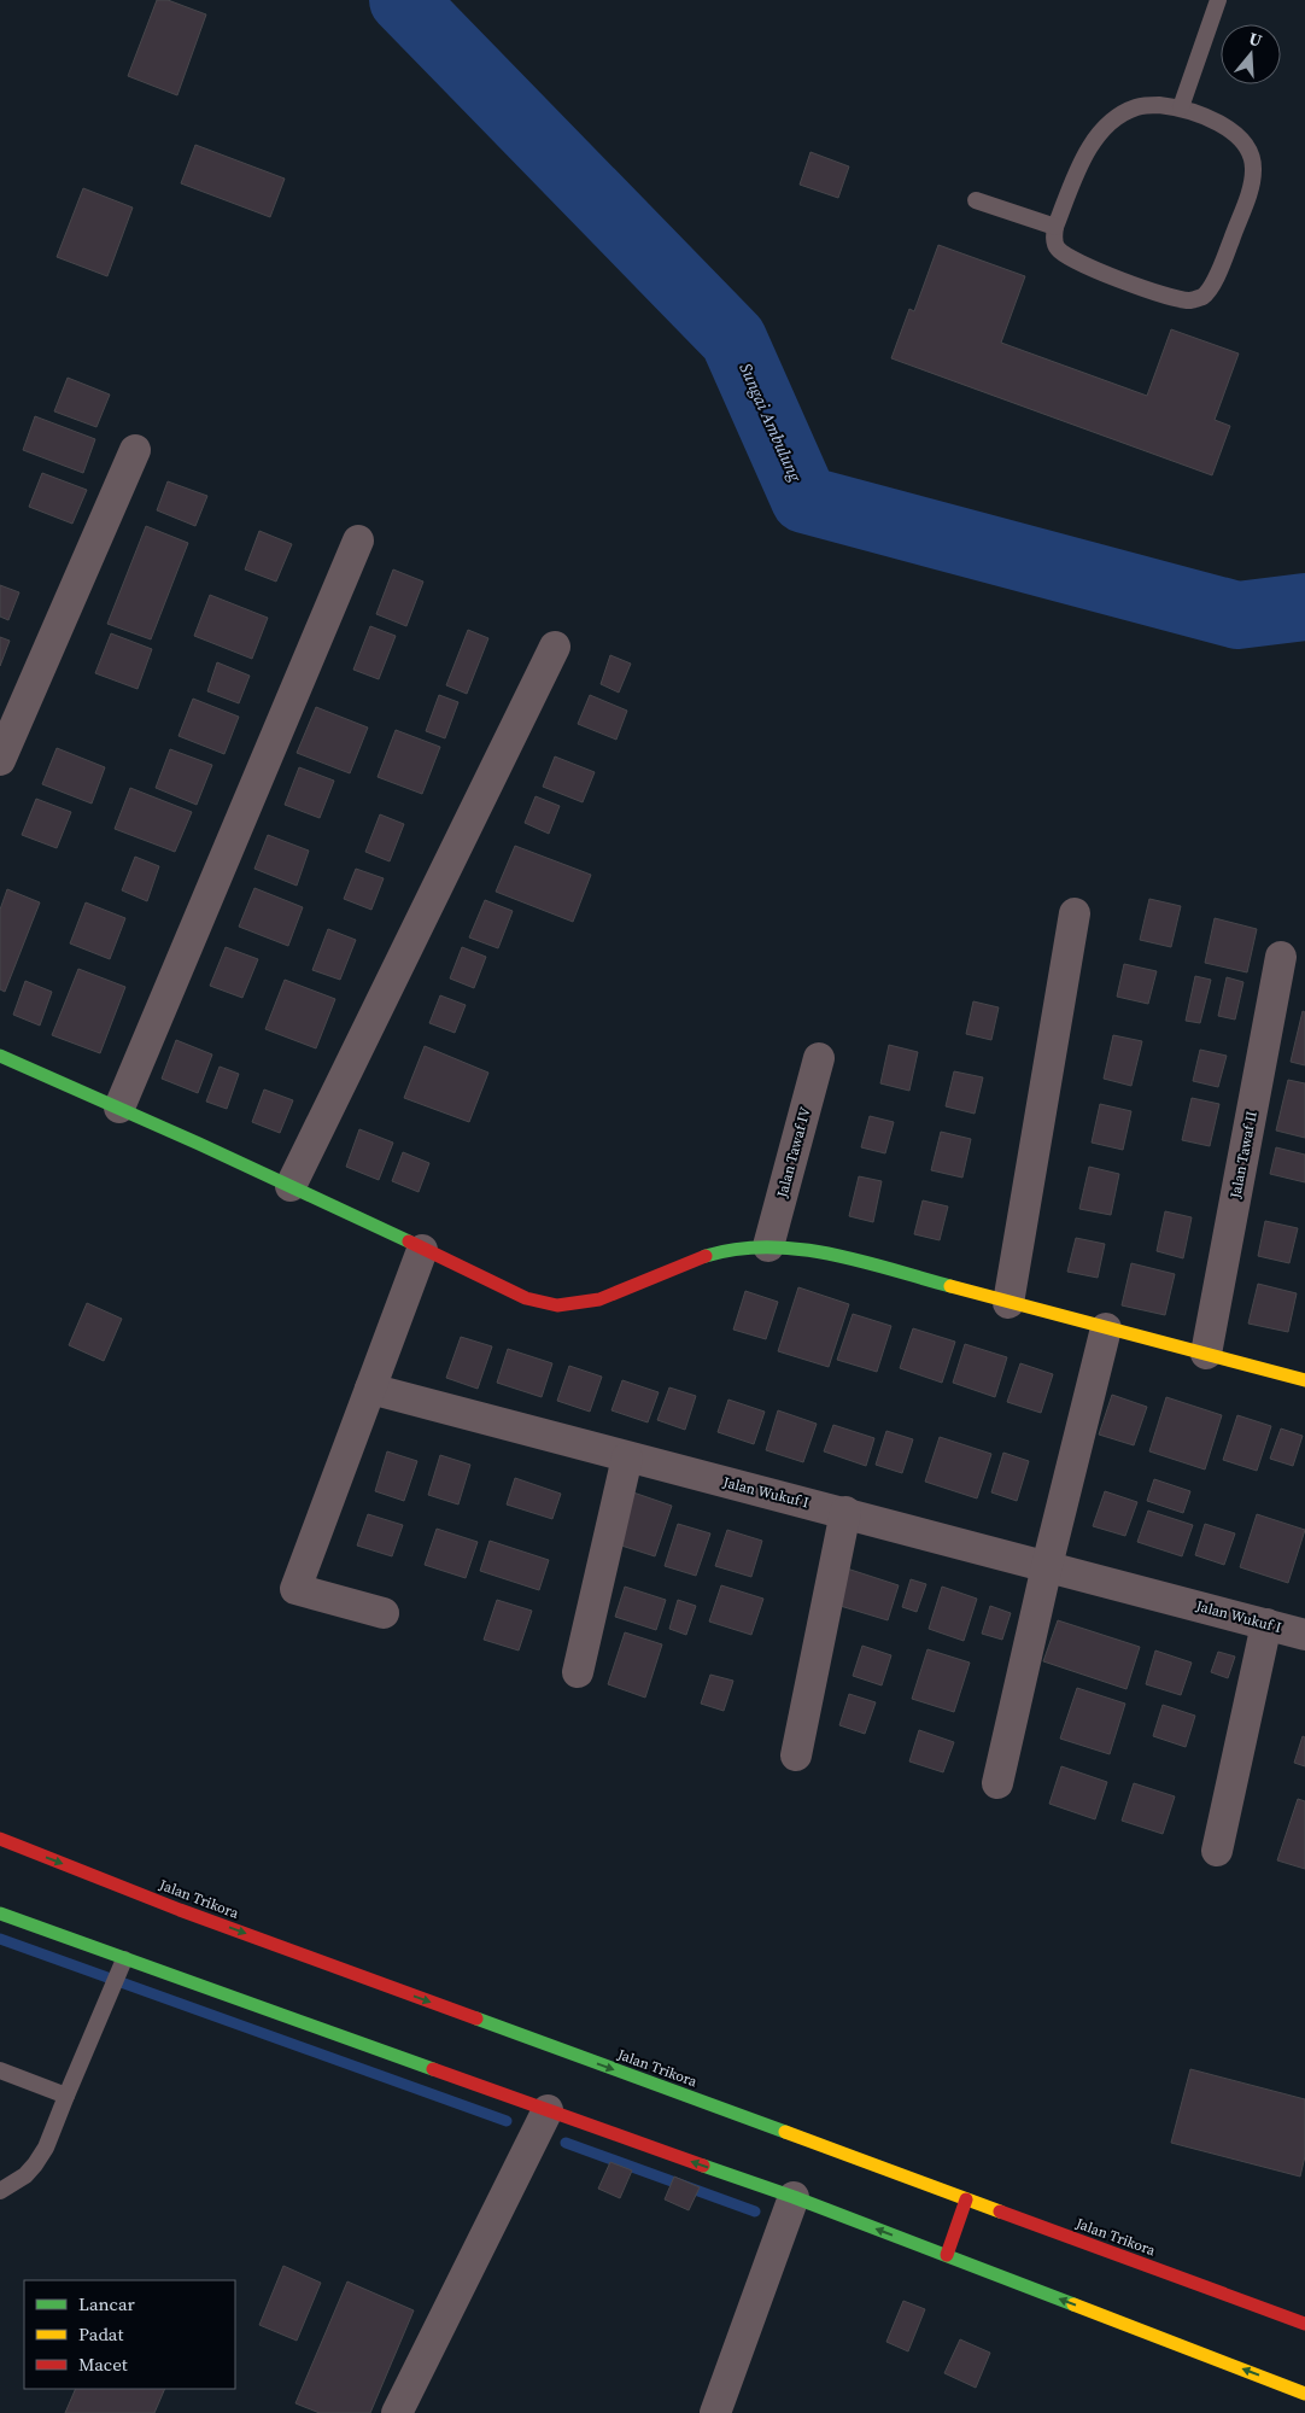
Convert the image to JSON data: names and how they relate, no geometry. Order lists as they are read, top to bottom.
{
  "streets": {
    "main road": ["Jalan Trikora"],
    "street": ["Jalan Tawaf IV", "Jalan Tawaf II", "Jalan Wukuf I"]
  },
  "water": ["Sungai Ambulung"],
  "legend": ["Lancar", "Padat", "Macet"],
  "north": "top"
}
